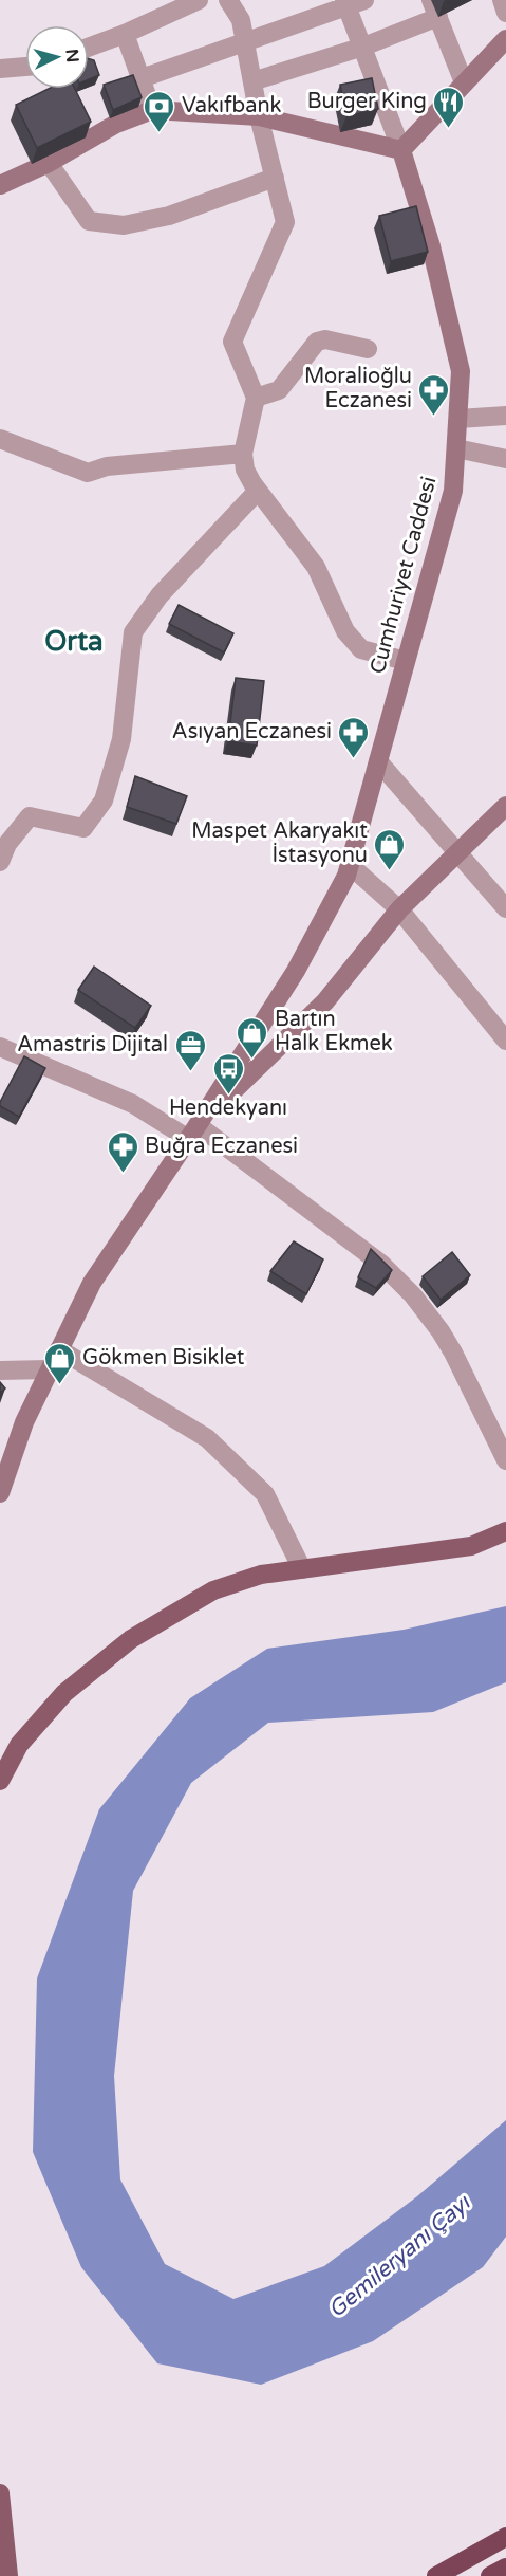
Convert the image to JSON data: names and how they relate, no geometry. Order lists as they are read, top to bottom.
{
  "streets": {
    "main road": ["Cumhuriyet Caddesi"]
  },
  "districts": ["Orta"],
  "water": ["Gemileryanı Çayı"],
  "places": {
    "restaurant": ["Burger King"],
    "bank": ["Vakıfbank"],
    "pharmacy": ["Moralioğlu Eczanesi", "Asıyan Eczanesi", "Buğra Eczanesi"],
    "shop": ["Maspet Akaryakıt İstasyonu", "Bartın Halk Ekmek", "Gökmen Bisiklet"],
    "office": ["Amastris Dijital"],
    "bus stop": ["Hendekyanı"]
  },
  "north": "right"
}
